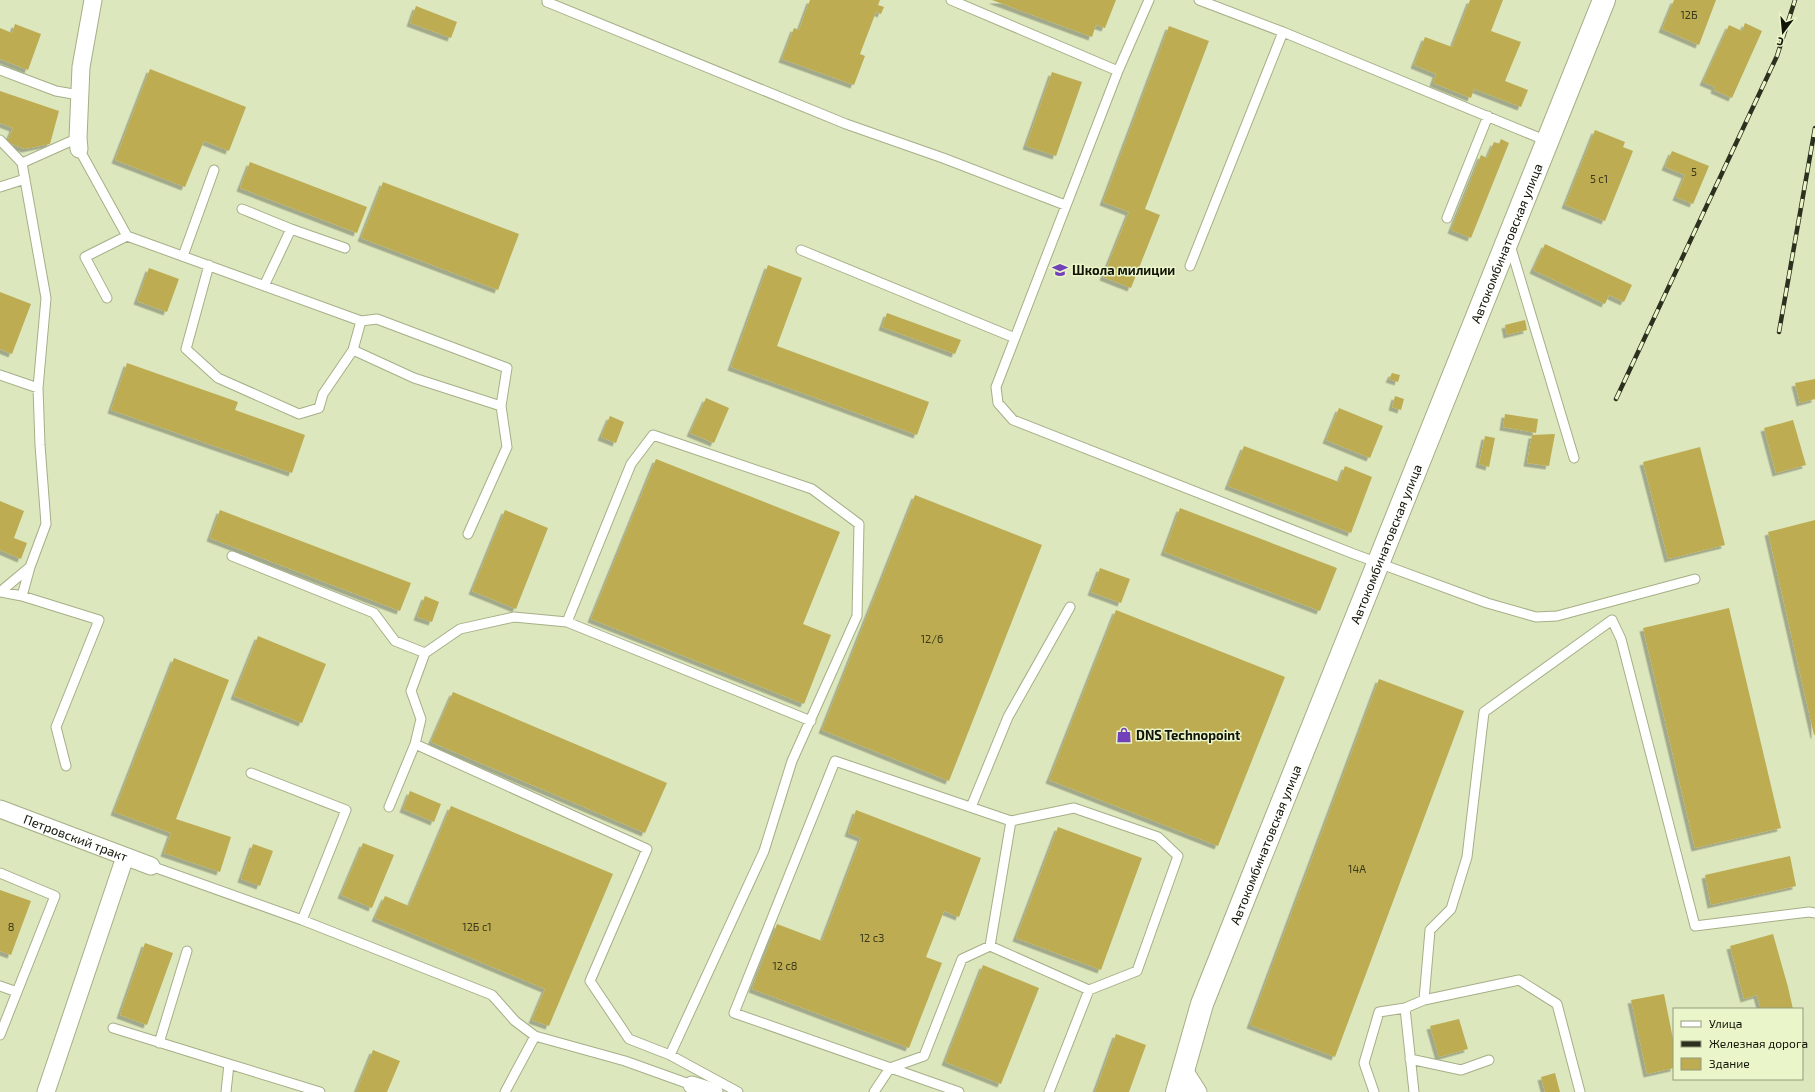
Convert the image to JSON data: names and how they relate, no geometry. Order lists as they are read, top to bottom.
{
  "streets": {
    "street": ["Автокомбинатовская улица", "Петровский тракт"]
  },
  "places": {
    "school or university": ["Школа милиции"],
    "shop": ["DNS Technopoint"]
  },
  "house_numbers": [
    "12Б",
    "5",
    "5 с1",
    "12/6",
    "14А",
    "8",
    "12Б с1",
    "12 с3",
    "12 с8"
  ],
  "legend": ["Улица", "Железная дорога", "Здание"],
  "north": "bottom"
}
